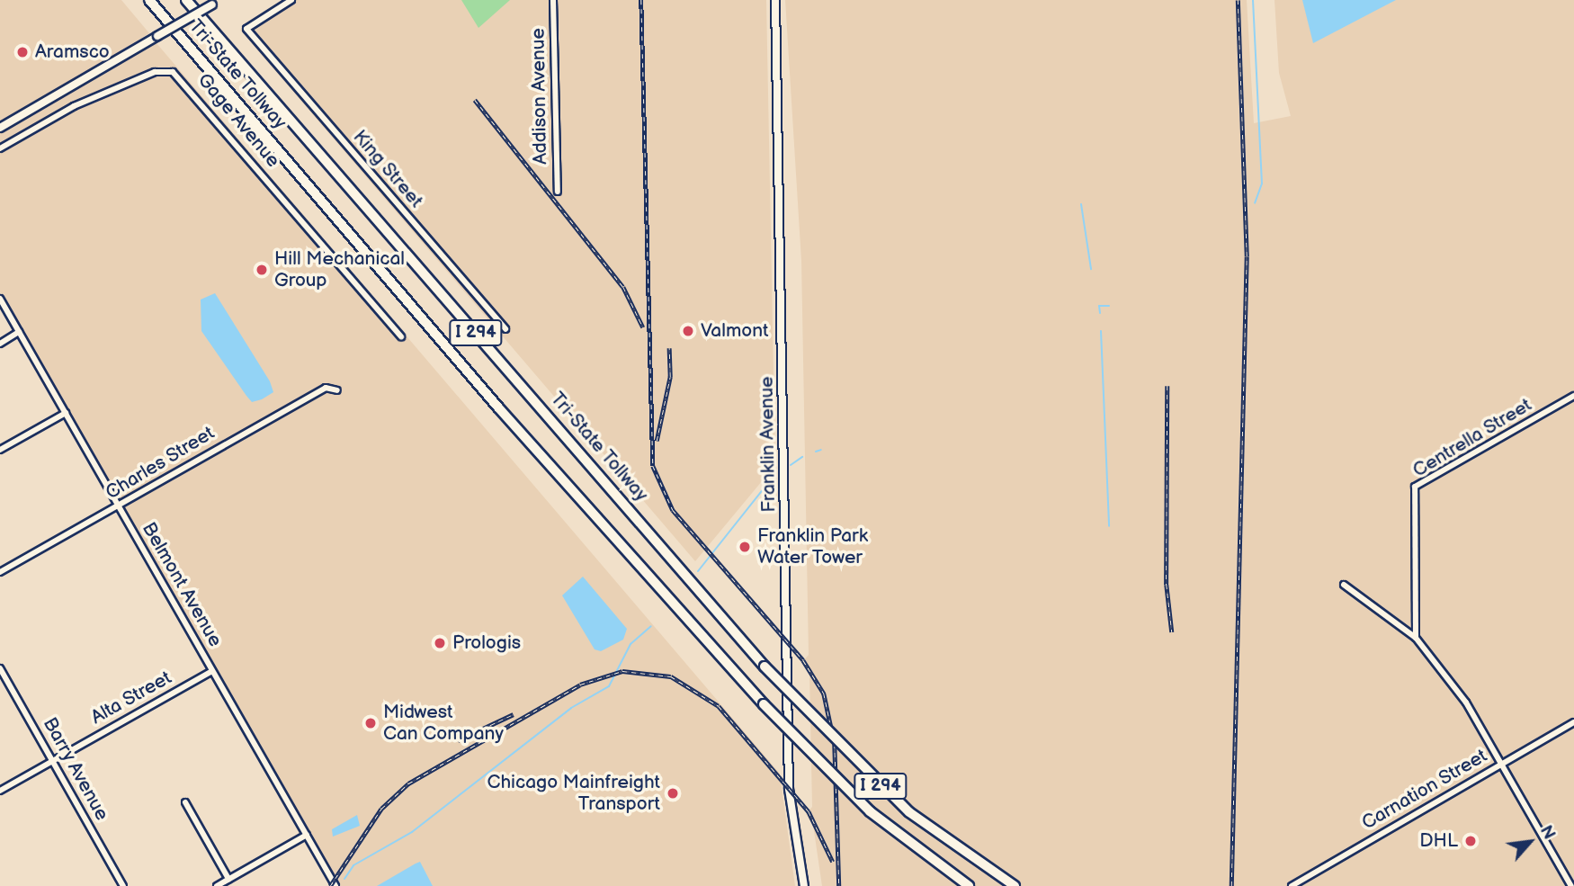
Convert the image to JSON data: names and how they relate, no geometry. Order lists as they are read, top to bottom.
{
  "streets": {
    "highway": ["Tri-State Tollway", "I 294"],
    "main road": ["Franklin Avenue"],
    "street": [
      "Addison Avenue",
      "Gage Avenue",
      "King Street",
      "Centrella Street",
      "Charles Street",
      "Belmont Avenue",
      "Alta Street",
      "Barry Avenue",
      "Carnation Street"
    ]
  },
  "crossings": [
    ["Charles Street", "Belmont Avenue"],
    ["Belmont Avenue", "Alta Street"],
    ["Alta Street", "Barry Avenue"]
  ],
  "places": [
    "Aramsco",
    "Hill Mechanical Group",
    "Valmont",
    "Franklin Park Water Tower",
    "Prologis",
    "Midwest Can Company",
    "Chicago Mainfreight Transport",
    "DHL"
  ],
  "north": "top right"
}
